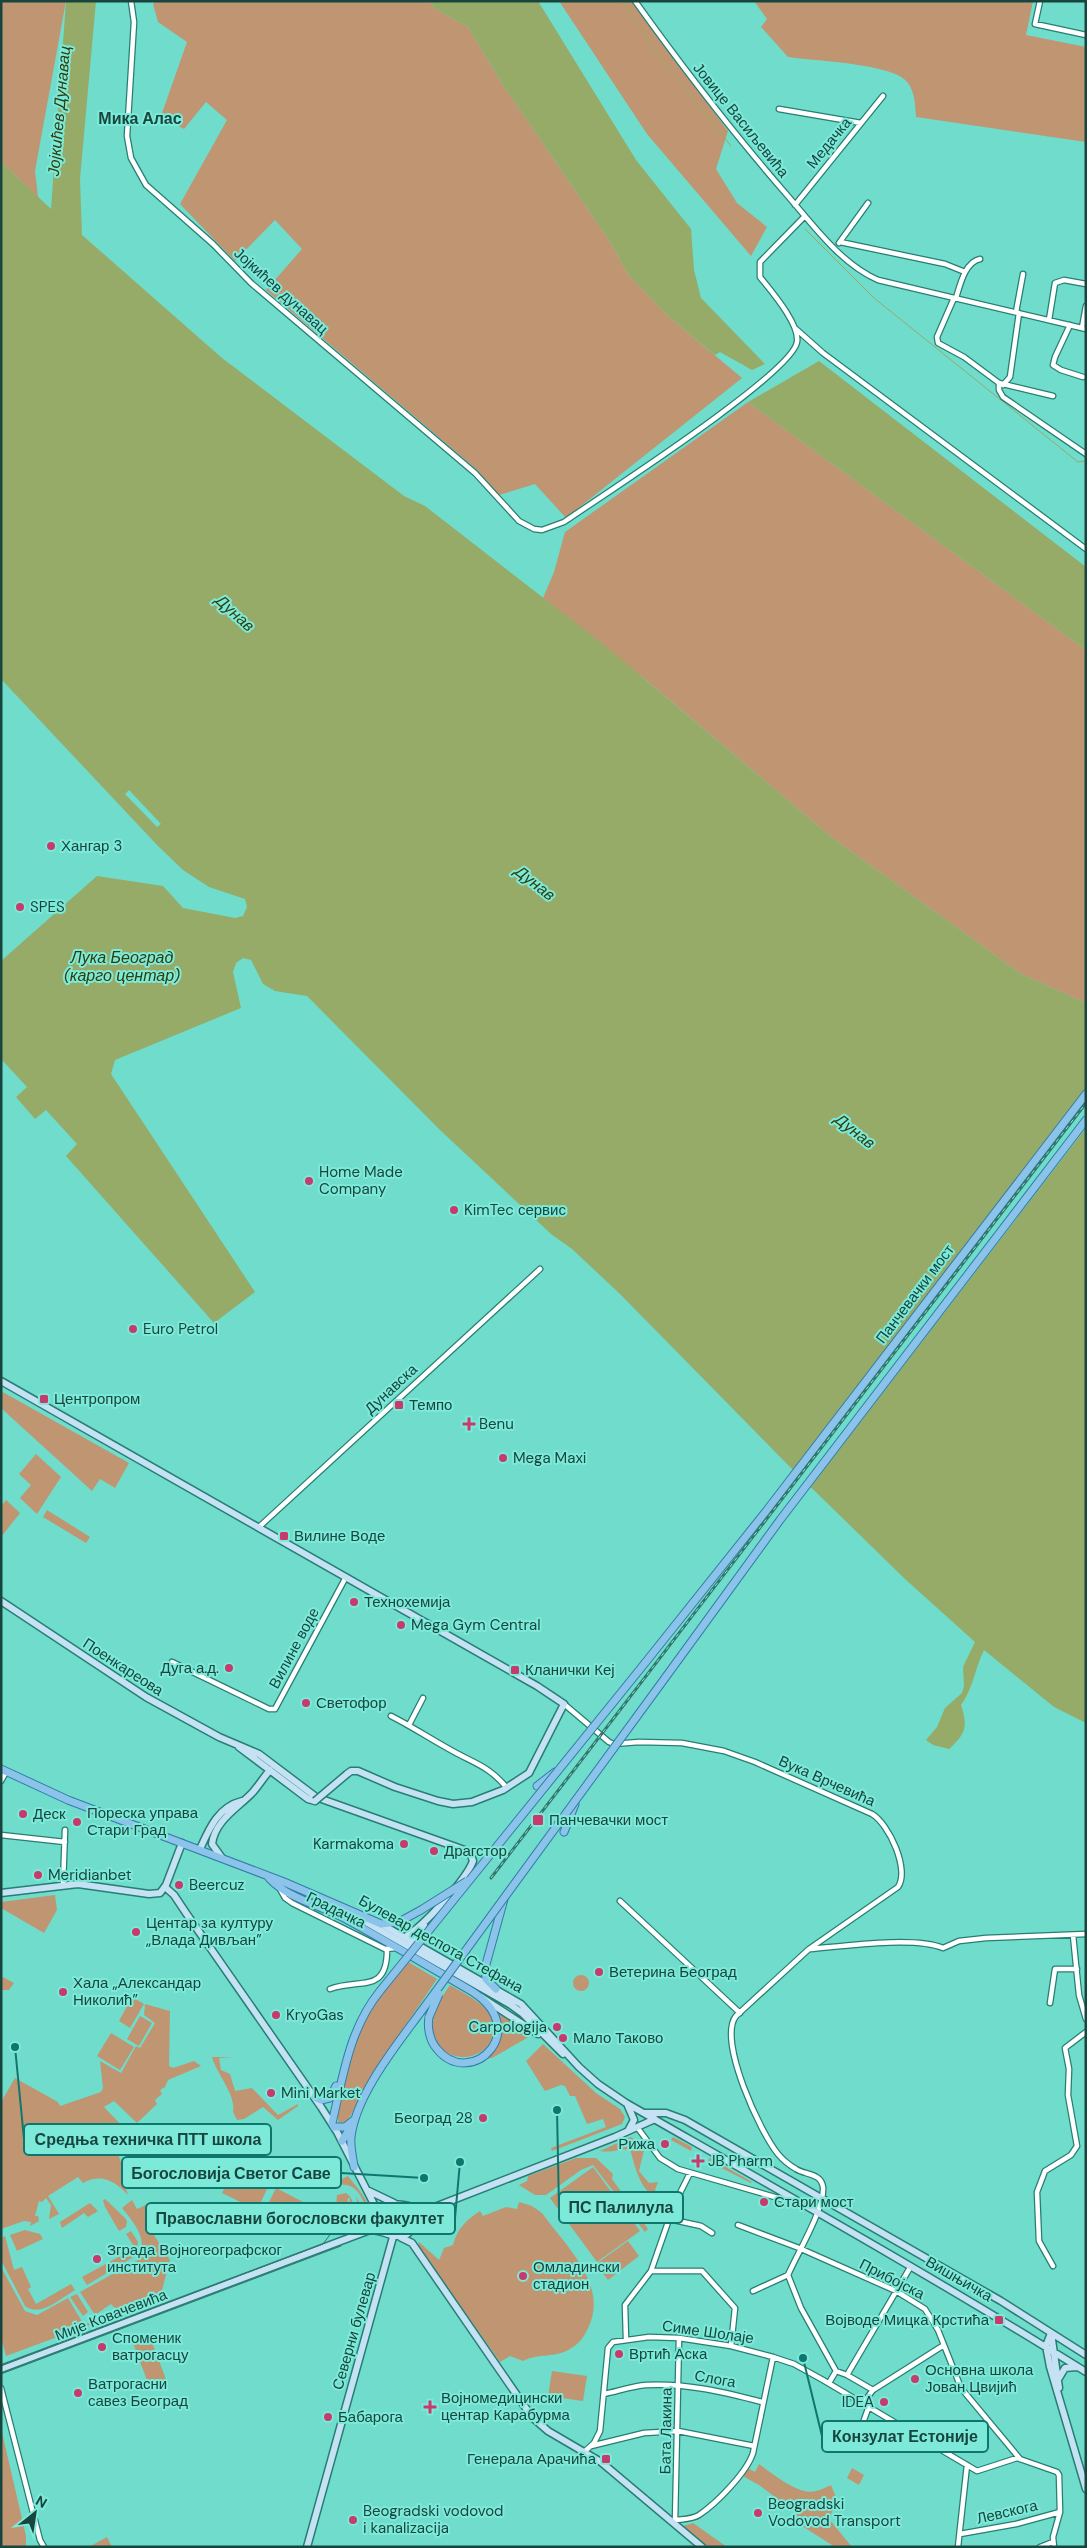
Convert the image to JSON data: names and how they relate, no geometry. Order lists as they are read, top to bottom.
{
  "streets": {
    "main road": [
      "Панчевачки мост",
      "Поенкареова",
      "Булевар деспота Стефана",
      "Вишњичка",
      "Мије Ковачевића",
      "Северни булевар"
    ],
    "street": [
      "Јовице Васиљевића",
      "Медачка",
      "Јојкићев дунавац",
      "Дунавска",
      "Вилине воде",
      "Вука Врчевића",
      "Градачка",
      "Прибојска",
      "Симе Шолаје",
      "Слога",
      "Бата Лакина",
      "Левскога"
    ]
  },
  "crossings": [
    ["Јовице Васиљевића", "Медачка"],
    ["Вука Врчевића", "Булевар деспота Стефана"],
    ["Вука Врчевића", "Вишњичка"],
    ["Булевар деспота Стефана", "Вишњичка"],
    ["Мије Ковачевића", "Северни булевар"],
    ["Симе Шолаје", "Бата Лакина"],
    ["Слога", "Бата Лакина"]
  ],
  "districts": ["Мика Алас"],
  "water": ["Јојкићев Дунавац", "Дунав", "Лука Београд (карго центар)"],
  "places": {
    "other": [
      "Хангар 3",
      "SPES",
      "Home Made Company",
      "KimTec сервис",
      "Euro Petrol",
      "Mega Maxi",
      "Технохемија",
      "Mega Gym Central",
      "Дуга а.д.",
      "Светофор",
      "Деск",
      "Пореска управа Стари Град",
      "Karmakoma",
      "Драгстор",
      "Meridianbet",
      "Beercuz",
      "Центар за културу „Влада Дивљан”",
      "Ветерина Београд",
      "Хала „Александар Николић”",
      "KryoGas",
      "Carpologija",
      "Мало Таково",
      "Средња техничка ПТТ школа",
      "Mini Market",
      "ПС Палилула",
      "Београд 28",
      "Рижа",
      "Православни богословски факултет",
      "Богословија Светог Саве",
      "Стари мост",
      "Зграда Војногеографског института",
      "Омладински стадион",
      "Споменик ватрогасцу",
      "Вртић Аска",
      "Конзулат Естоније",
      "Основна школа Јован Цвијић",
      "Ватрогасни савез Београд",
      "IDEA",
      "Бабарога",
      "Beogradski Vodovod Transport",
      "Beogradski vodovod i kanalizacija"
    ],
    "transit": [
      "Центропром",
      "Темпо",
      "Вилине Воде",
      "Кланички Кеј",
      "Панчевачки мост",
      "Војводе Мицка Крстића",
      "Генерала Арачића"
    ],
    "health": ["Benu", "JB Pharm", "Војномедицински центар Карабурма"]
  },
  "north": "top right"
}
